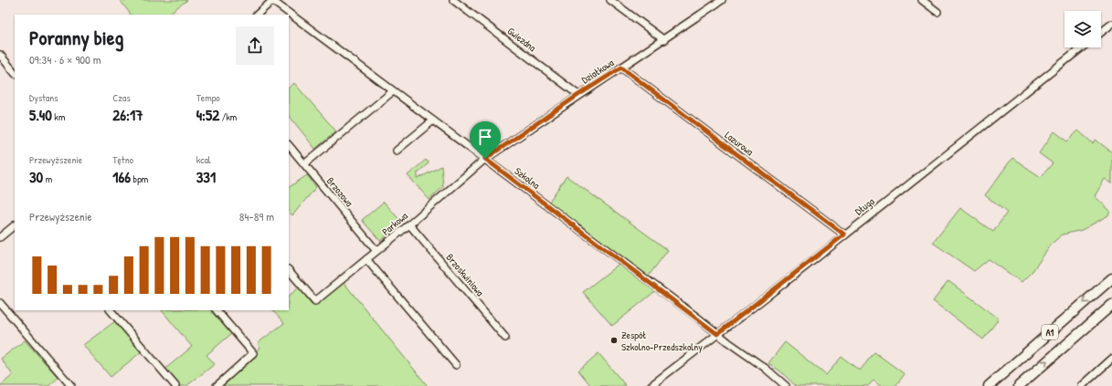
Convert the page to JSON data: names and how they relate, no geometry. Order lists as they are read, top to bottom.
{
  "streets": {
    "highway": ["A1"],
    "street": [
      "Gwiezdna",
      "Działkowa",
      "Lazurowa",
      "Szkolna",
      "Brzozowa",
      "Długa",
      "Parkowa",
      "Brzoskwiniowa"
    ]
  },
  "crossings": [
    ["Gwiezdna", "Działkowa"],
    ["Działkowa", "Lazurowa"],
    ["Działkowa", "Szkolna"],
    ["Działkowa", "Parkowa"],
    ["Lazurowa", "Długa"],
    ["Szkolna", "Długa"],
    ["Szkolna", "Parkowa"],
    ["Brzozowa", "Parkowa"],
    ["Parkowa", "Brzoskwiniowa"]
  ],
  "places": ["Zespół Szkolno-Przedszkolny"],
  "page": {
    "heading": ["Poranny bieg", "09:34 · 6 × 900 m"],
    "stats": [
      ["Dystans", "5.40 km"],
      ["Czas", "26:17"],
      ["Tempo", "4:52 /km"],
      ["Przewyższenie", "30 m"],
      ["Tętno", "166 bpm"],
      ["kcal", "331"]
    ],
    "chart": ["Przewyższenie", "84–89 m"]
  }
}
